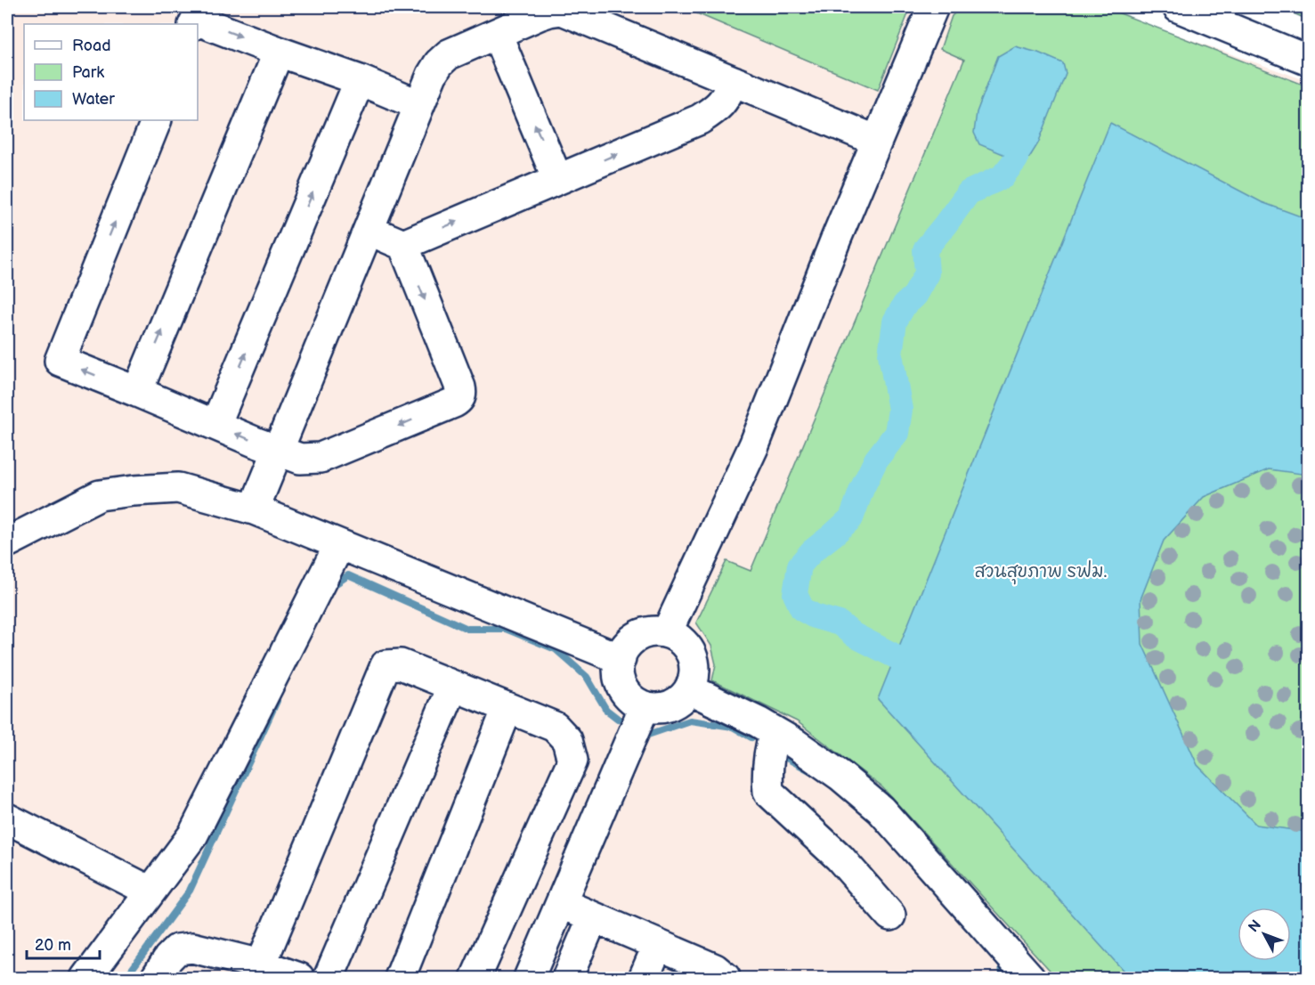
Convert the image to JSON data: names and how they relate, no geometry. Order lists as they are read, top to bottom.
{
  "parks": ["สวนสุขภาพ รฟม."],
  "legend": ["Road", "Park", "Water"],
  "scale_bar": "20 m",
  "north": "top left"
}
